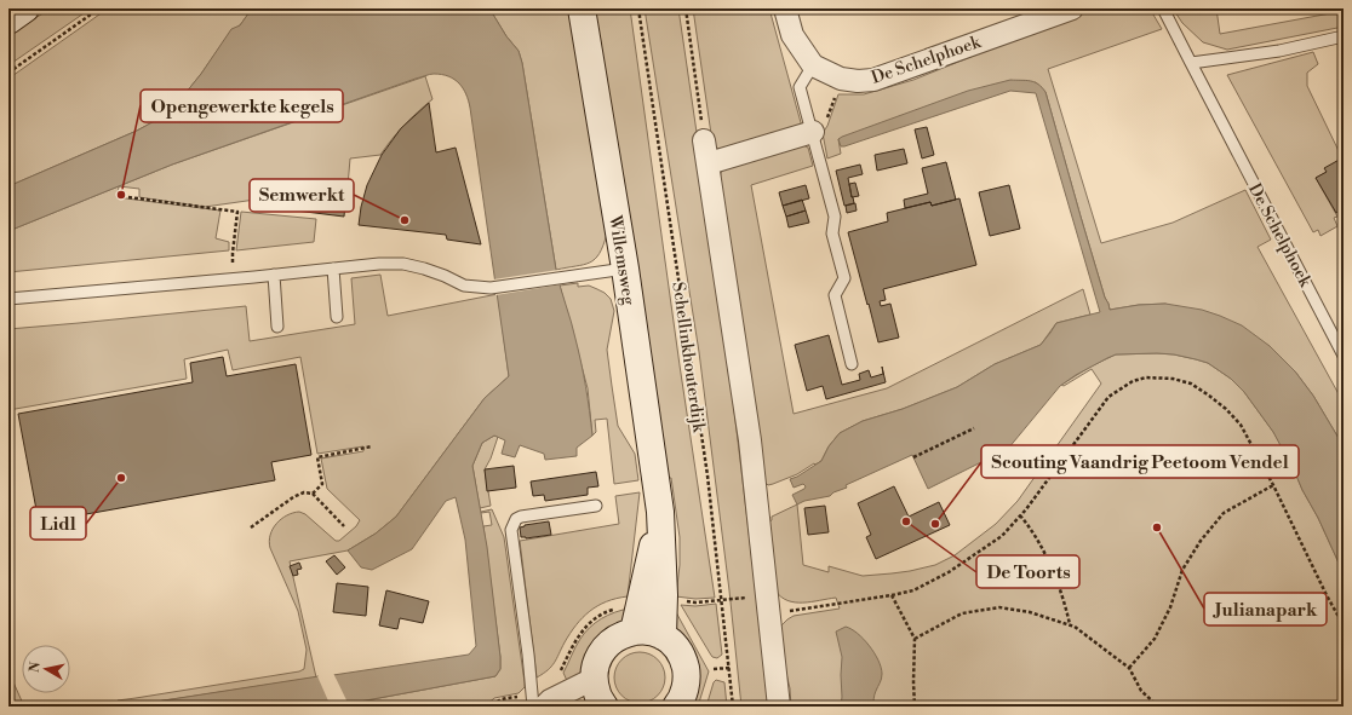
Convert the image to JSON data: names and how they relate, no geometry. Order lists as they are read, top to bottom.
{
  "streets": {
    "street": ["De Schelphoek", "Willemsweg"],
    "path": ["Schellinkhouterdijk"]
  },
  "places": [
    "Opengewerkte kegels",
    "Semwerkt",
    "Lidl",
    "De Toorts",
    "Scouting Vaandrig Peetoom Vendel",
    "Julianapark"
  ],
  "north": "left"
}
